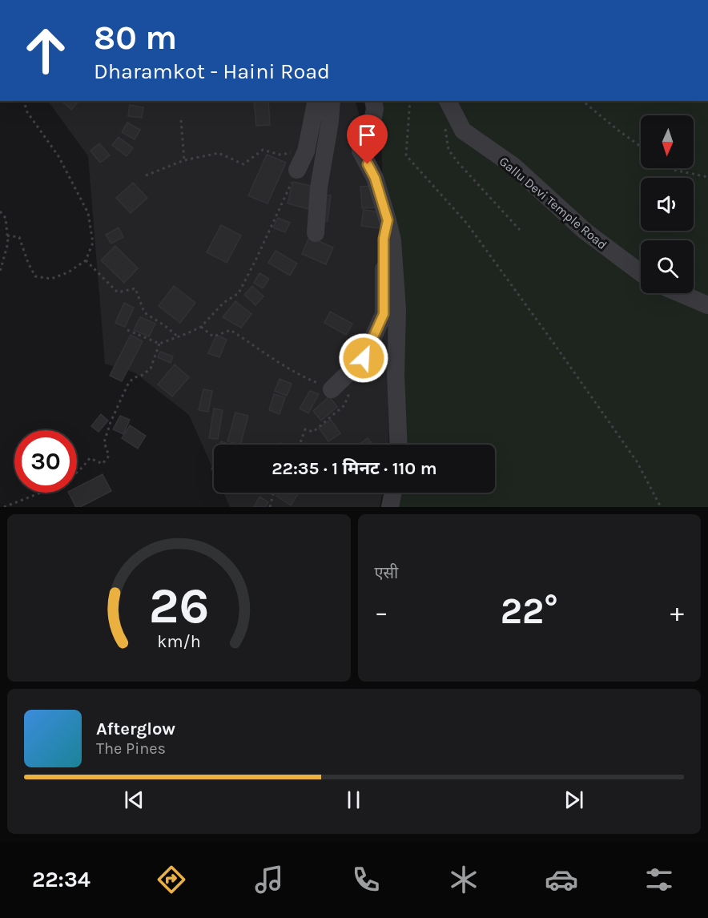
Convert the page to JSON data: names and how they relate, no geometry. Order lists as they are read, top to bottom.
{
  "streets": {
    "street": ["Gallu Devi Temple Road"]
  },
  "north": "bottom",
  "page": {
    "turn": ["80 m", "Dharamkot - Haini Road"],
    "limit": "30",
    "trip": "22:35 · 1 मिनट · 110 m",
    "tile": "एसी",
    "heat": ["−", "22°", "+"],
    "song": ["Afterglow", "The Pines"],
    "tabs": "22:34",
    "gauge": ["26", "km/h"]
  }
}
